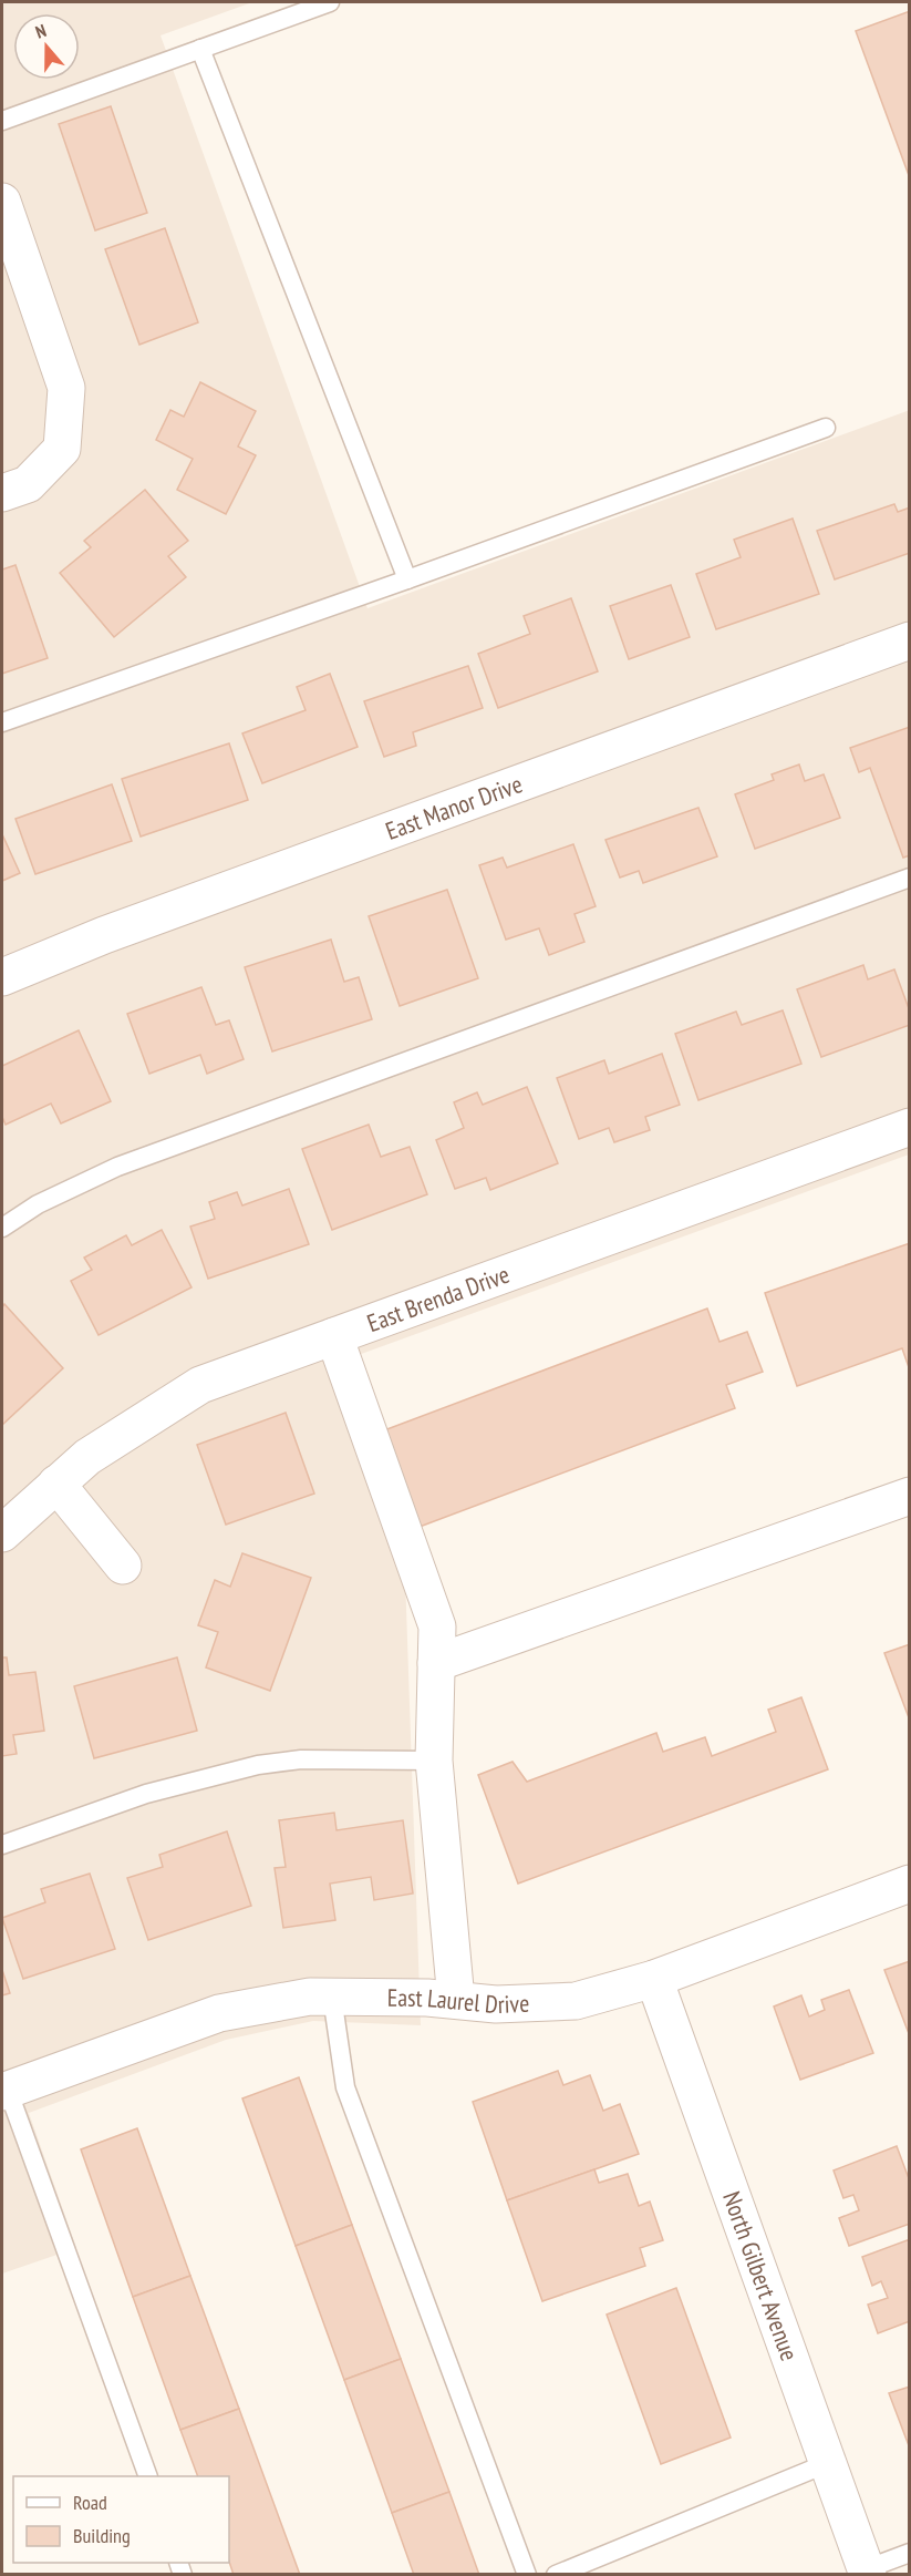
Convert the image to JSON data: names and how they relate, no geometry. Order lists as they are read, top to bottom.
{
  "streets": {
    "street": [
      "East Manor Drive",
      "East Brenda Drive",
      "East Laurel Drive",
      "North Gilbert Avenue"
    ]
  },
  "crossings": [
    ["East Laurel Drive", "North Gilbert Avenue"]
  ],
  "legend": ["Road", "Building"],
  "north": "top"
}
